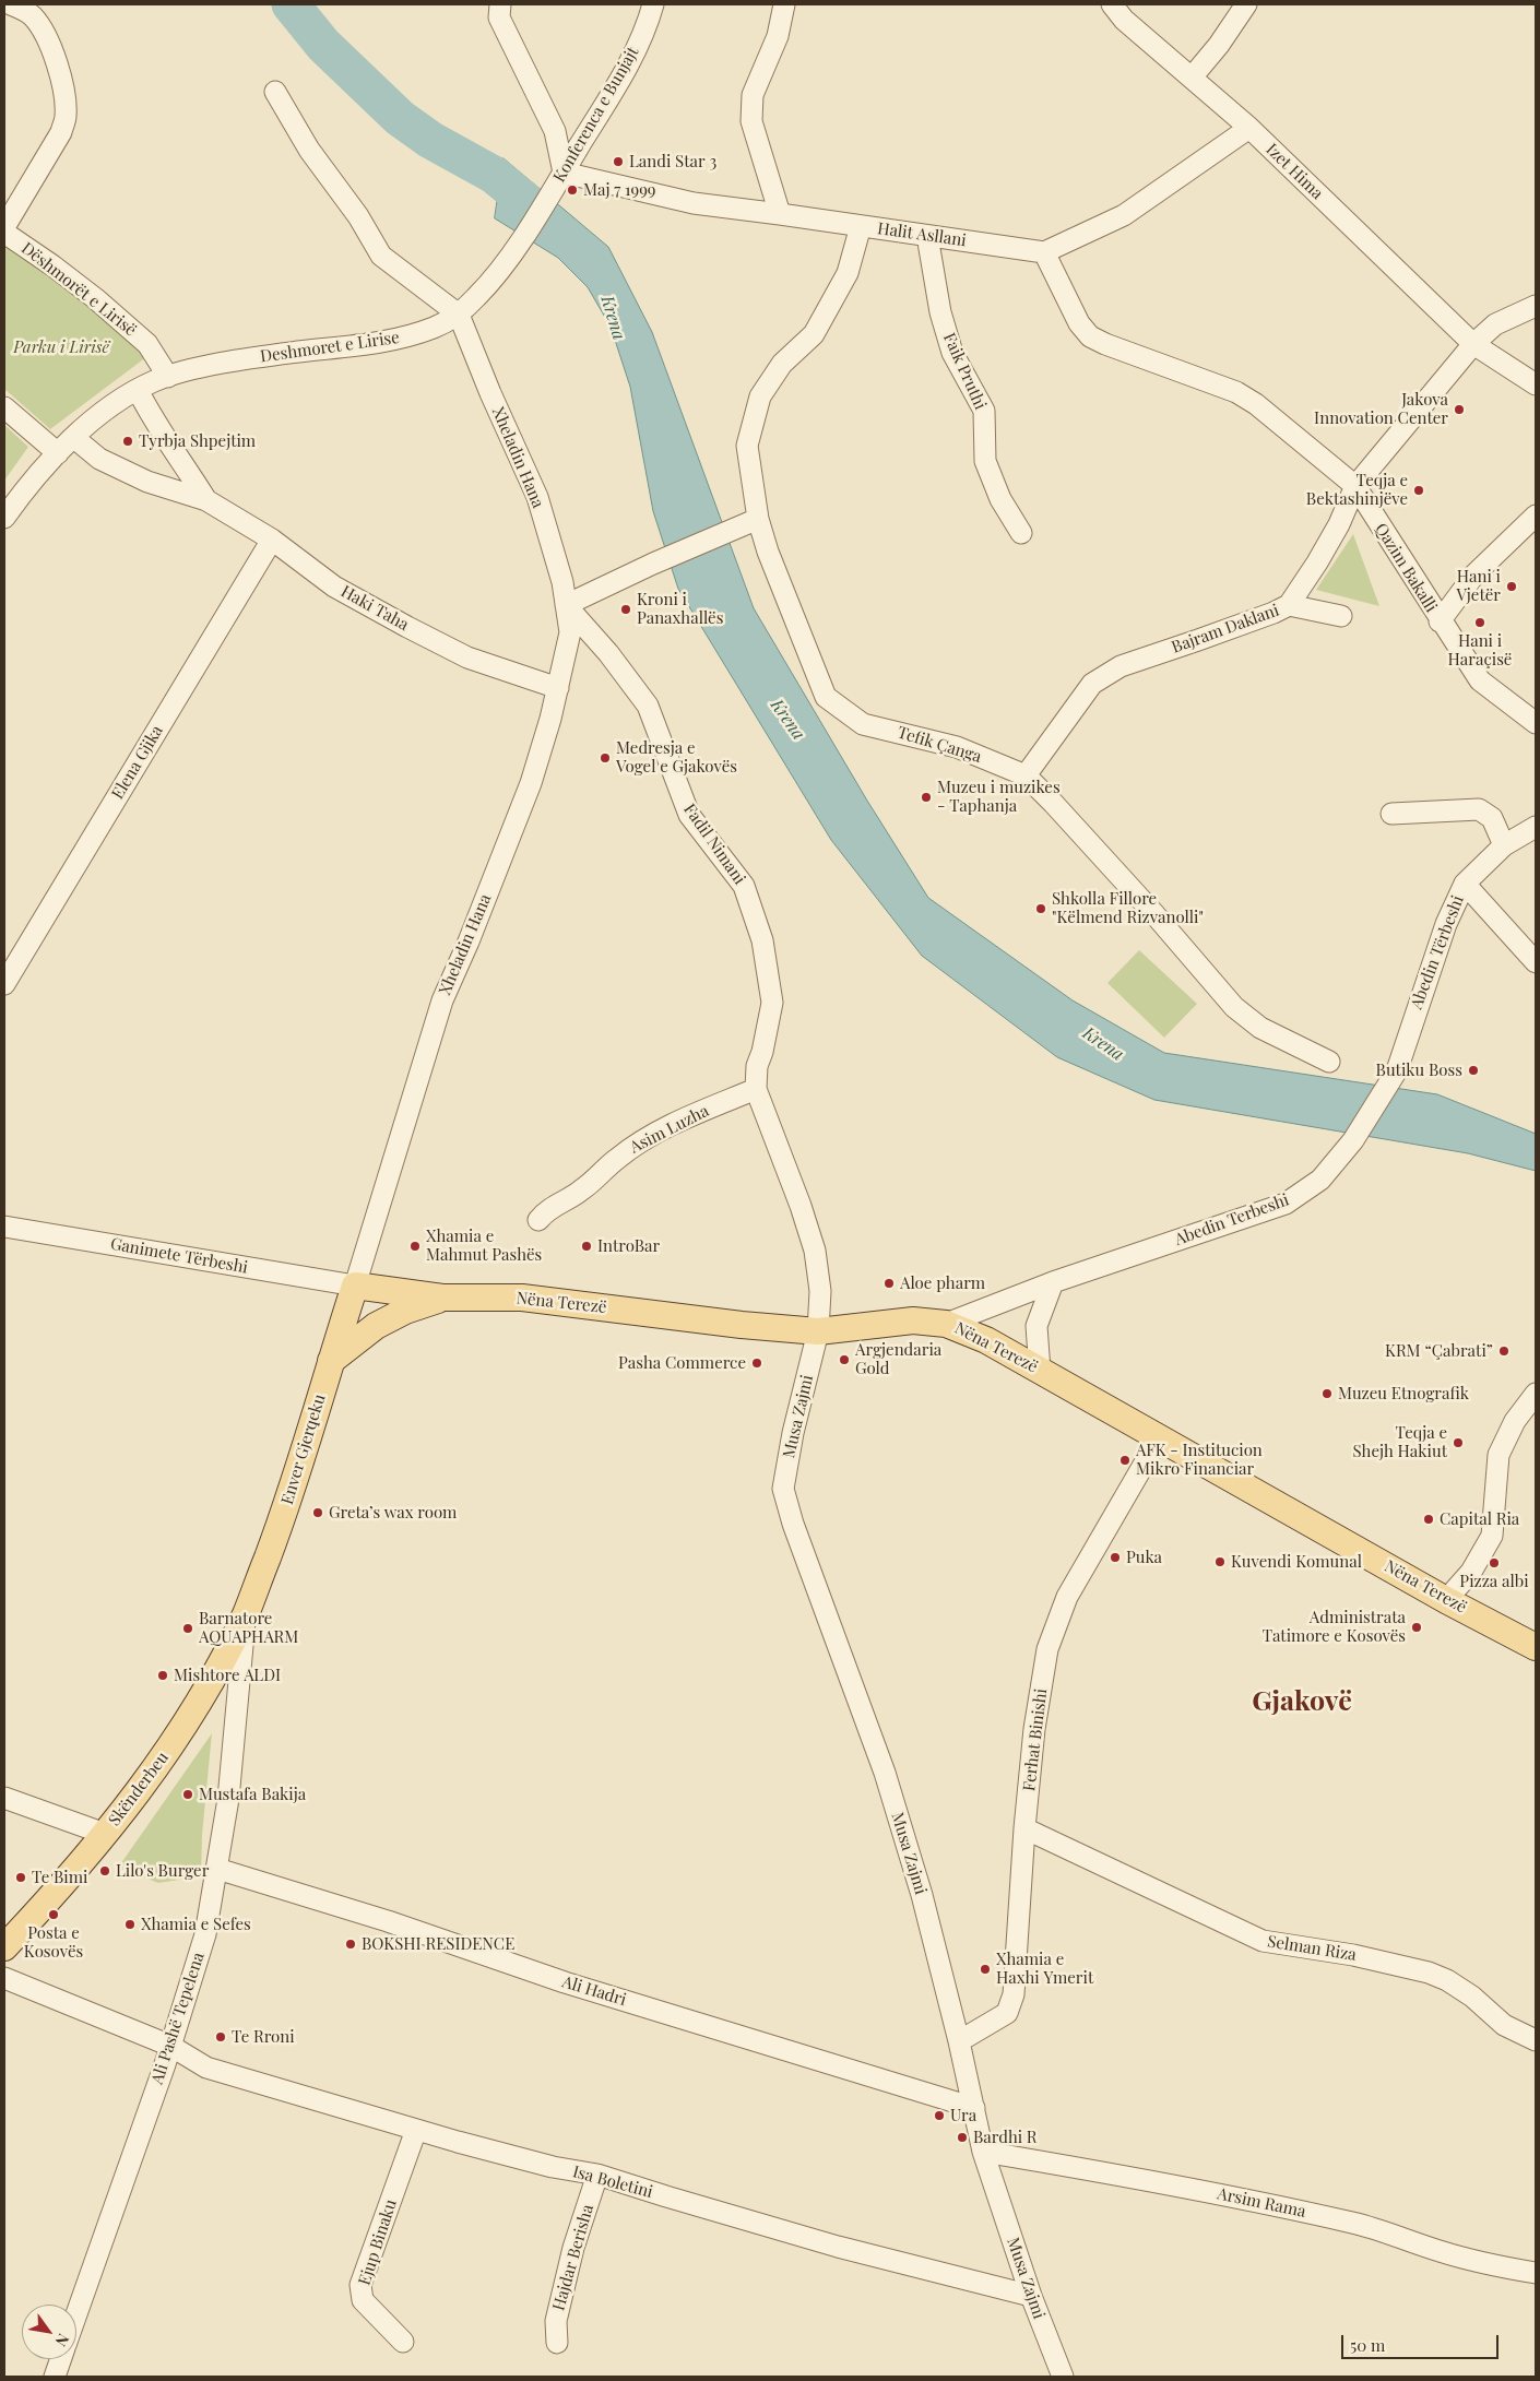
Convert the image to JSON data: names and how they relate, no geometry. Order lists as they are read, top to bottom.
{
  "streets": {
    "main road": ["Nëna Terezë", "Enver Gjerqeku", "Skënderbeu"],
    "street": [
      "Konferenca e Bunjajt",
      "Izet Hima",
      "Halit Asllani",
      "Dëshmorët e Lirisë",
      "Deshmoret e Lirise",
      "Faik Pruthi",
      "Xheladin Hana",
      "Qazim Bakalli",
      "Haki Taha",
      "Bajram Daklani",
      "Tefik Çanga",
      "Elena Gjika",
      "Fadil Nimani",
      "Abedin Tërbeshi",
      "Asim Luzha",
      "Abedin Terbeshi",
      "Ganimete Tërbeshi",
      "Musa Zajmi",
      "Ferhat Binishi",
      "Selman Riza",
      "Ali Hadri",
      "Ali Pashë Tepelena",
      "Isa Boletini",
      "Arsim Rama",
      "Ejup Binaku",
      "Hajdar Berisha"
    ]
  },
  "crossings": [
    ["Konferenca e Bunjajt", "Halit Asllani"],
    ["Konferenca e Bunjajt", "Deshmoret e Lirise"],
    ["Izet Hima", "Bajram Daklani"],
    ["Halit Asllani", "Faik Pruthi"],
    ["Halit Asllani", "Qazim Bakalli"],
    ["Halit Asllani", "Tefik Çanga"],
    ["Dëshmorët e Lirisë", "Deshmoret e Lirise"],
    ["Deshmoret e Lirise", "Xheladin Hana"],
    ["Deshmoret e Lirise", "Haki Taha"],
    ["Xheladin Hana", "Haki Taha"],
    ["Xheladin Hana", "Fadil Nimani"],
    ["Xheladin Hana", "Ganimete Tërbeshi"],
    ["Xheladin Hana", "Nëna Terezë"],
    ["Xheladin Hana", "Enver Gjerqeku"],
    ["Qazim Bakalli", "Bajram Daklani"],
    ["Haki Taha", "Elena Gjika"],
    ["Bajram Daklani", "Tefik Çanga"],
    ["Fadil Nimani", "Asim Luzha"],
    ["Fadil Nimani", "Nëna Terezë"],
    ["Fadil Nimani", "Musa Zajmi"],
    ["Abedin Tërbeshi", "Abedin Terbeshi"],
    ["Abedin Terbeshi", "Nëna Terezë"],
    ["Ganimete Tërbeshi", "Nëna Terezë"],
    ["Ganimete Tërbeshi", "Enver Gjerqeku"],
    ["Nëna Terezë", "Musa Zajmi"],
    ["Nëna Terezë", "Enver Gjerqeku"],
    ["Nëna Terezë", "Ferhat Binishi"],
    ["Musa Zajmi", "Ferhat Binishi"],
    ["Musa Zajmi", "Ali Hadri"],
    ["Musa Zajmi", "Isa Boletini"],
    ["Musa Zajmi", "Arsim Rama"],
    ["Enver Gjerqeku", "Skënderbeu"],
    ["Enver Gjerqeku", "Ali Pashë Tepelena"],
    ["Ferhat Binishi", "Selman Riza"],
    ["Skënderbeu", "Ali Pashë Tepelena"],
    ["Ali Hadri", "Ali Pashë Tepelena"],
    ["Ali Pashë Tepelena", "Isa Boletini"],
    ["Isa Boletini", "Ejup Binaku"],
    ["Isa Boletini", "Hajdar Berisha"]
  ],
  "districts": ["Gjakovë"],
  "water": ["Krena"],
  "parks": ["Parku i Lirisë"],
  "places": [
    "Landi Star 3",
    "Maj 7 1999",
    "Jakova Innovation Center",
    "Tyrbja Shpejtim",
    "Teqja e Bektashinjëve",
    "Hani i Vjetër",
    "Kroni i Panaxhallës",
    "Hani i Haraçisë",
    "Medresja e Vogel e Gjakovës",
    "Muzeu i muzikes - Taphanja",
    "Shkolla Fillore \"Këlmend Rizvanolli\"",
    "Butiku Boss",
    "Xhamia e Mahmut Pashës",
    "IntroBar",
    "Aloe pharm",
    "KRM “Çabrati”",
    "Argjendaria Gold",
    "Pasha Commerce",
    "Muzeu Etnografik",
    "Teqja e Shejh Hakiut",
    "AFK - Institucion Mikro Financiar",
    "Greta’s wax room",
    "Capital Ria",
    "Puka",
    "Kuvendi Komunal",
    "Pizza albi",
    "Administrata Tatimore e Kosovës",
    "Barnatore AQUAPHARM",
    "Mishtore ALDI",
    "Mustafa Bakija",
    "Lilo's Burger",
    "Te Bimi",
    "Posta e Kosovës",
    "Xhamia e Sefes",
    "BOKSHI RESIDENCE",
    "Xhamia e Haxhi Ymerit",
    "Te Rroni",
    "Ura",
    "Bardhi R"
  ],
  "scale_bar": "50 m",
  "north": "bottom right"
}
